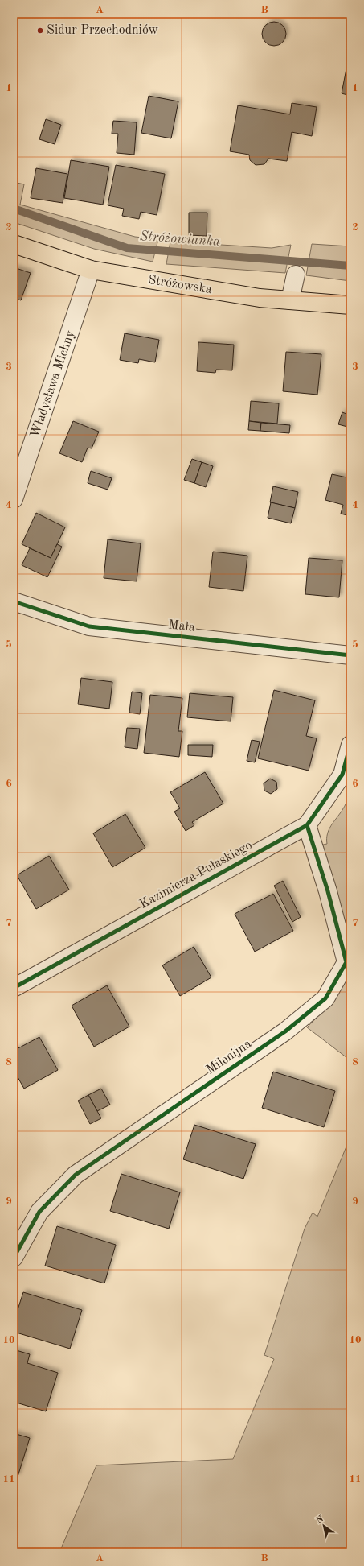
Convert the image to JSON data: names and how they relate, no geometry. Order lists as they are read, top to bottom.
{
  "streets": {
    "main road": ["Stróżowska"],
    "street": [
      "Władysława Michny",
      "Mała",
      "Kazimierza Pułaskiego",
      "Milenijna"
    ]
  },
  "crossings": [
    ["Stróżowska", "Władysława Michny"],
    ["Kazimierza Pułaskiego", "Milenijna"]
  ],
  "water": ["Stróżowianka"],
  "places": ["Sidur Przechodniów"],
  "north": "top left",
  "grid": {
    "columns": ["A", "B"],
    "rows": [
      "1",
      "2",
      "3",
      "4",
      "5",
      "6",
      "7",
      "8",
      "9",
      "10",
      "11"
    ]
  }
}
